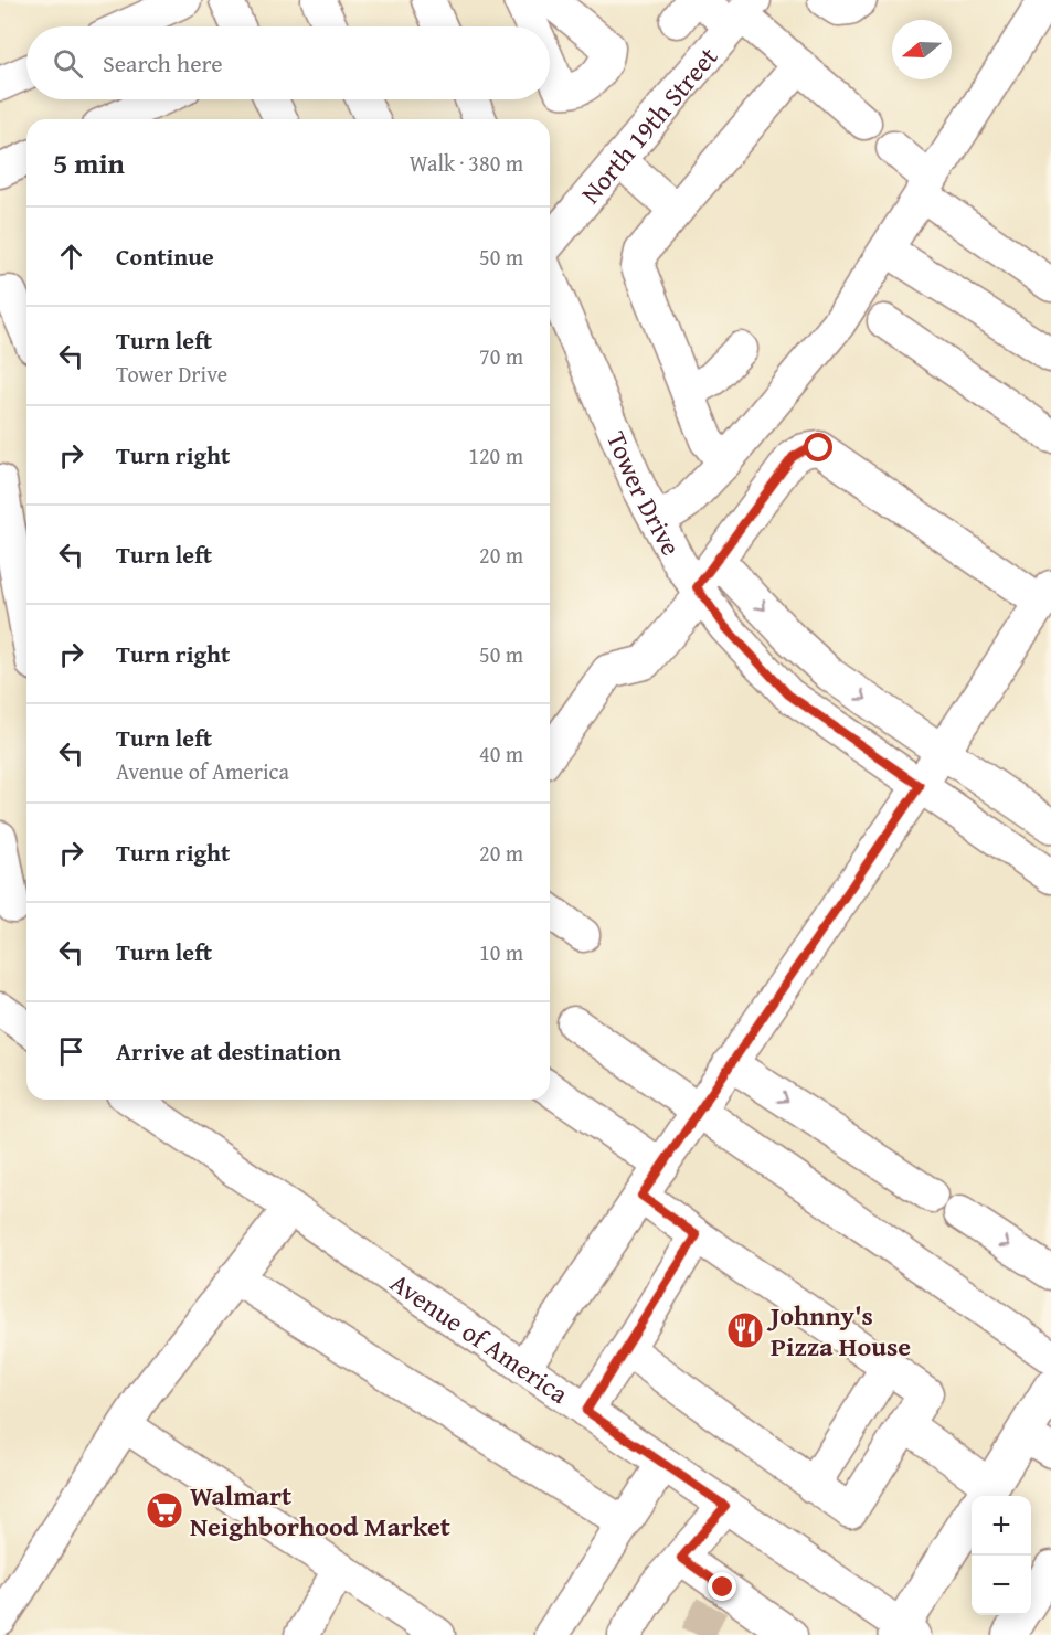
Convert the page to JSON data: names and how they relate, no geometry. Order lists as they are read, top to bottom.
{
  "streets": {
    "street": ["North 19th Street", "Tower Drive", "Avenue of America"]
  },
  "places": {
    "restaurant": ["Johnny's Pizza House"],
    "supermarket": ["Walmart Neighborhood Market"]
  },
  "north": "left",
  "page": {
    "search": "Search here",
    "heading": ["5 min", "Walk · 380 m"],
    "list": [
      ["Continue", "50 m"],
      ["Turn left", "Tower Drive", "70 m"],
      ["Turn right", "120 m"],
      ["Turn left", "20 m"],
      ["Turn right", "50 m"],
      ["Turn left", "Avenue of America", "40 m"],
      ["Turn right", "20 m"],
      ["Turn left", "10 m"],
      "Arrive at destination"
    ],
    "map_buttons": ["+", "−"]
  }
}
